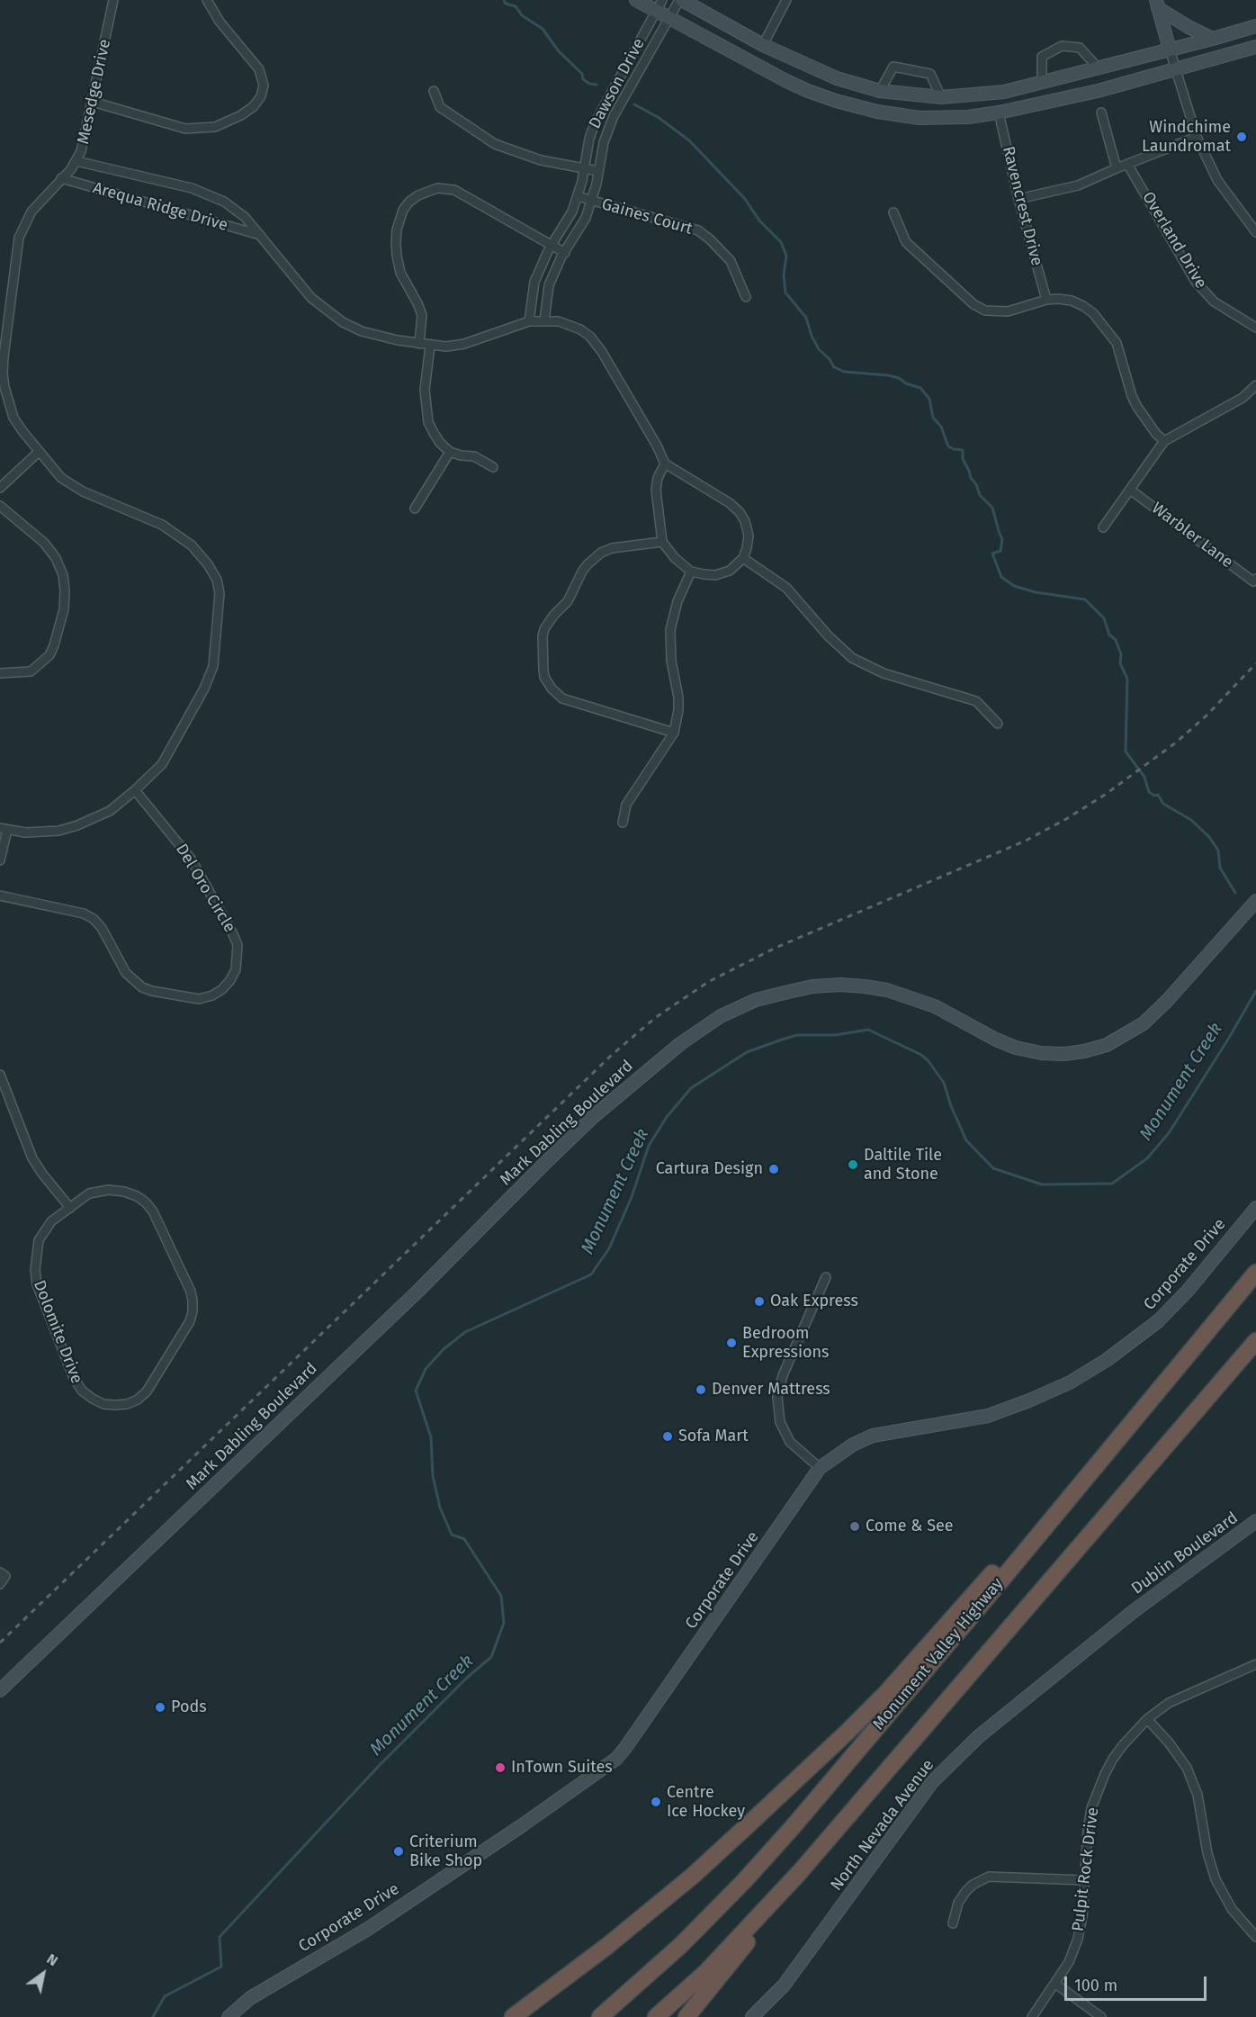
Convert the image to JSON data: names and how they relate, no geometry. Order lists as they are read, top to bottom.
{
  "streets": {
    "highway": ["Monument Valley Highway"],
    "street": [
      "Dawson Drive",
      "Mesedge Drive",
      "Ravencrest Drive",
      "Arequa Ridge Drive",
      "Gaines Court",
      "Overland Drive",
      "Warbler Lane",
      "Del Oro Circle",
      "Mark Dabling Boulevard",
      "Corporate Drive",
      "Dolomite Drive",
      "Dublin Boulevard",
      "North Nevada Avenue",
      "Pulpit Rock Drive"
    ]
  },
  "crossings": [
    ["Dawson Drive", "Arequa Ridge Drive"],
    ["Dawson Drive", "Gaines Court"],
    ["Mesedge Drive", "Arequa Ridge Drive"],
    ["Mesedge Drive", "Del Oro Circle"],
    ["Dublin Boulevard", "North Nevada Avenue"]
  ],
  "water": ["Monument Creek"],
  "places": [
    "Windchime Laundromat",
    "Daltile Tile and Stone",
    "Cartura Design",
    "Oak Express",
    "Bedroom Expressions",
    "Denver Mattress",
    "Sofa Mart",
    "Come & See",
    "Pods",
    "InTown Suites",
    "Centre Ice Hockey",
    "Criterium Bike Shop"
  ],
  "scale_bar": "100 m",
  "north": "top right"
}
